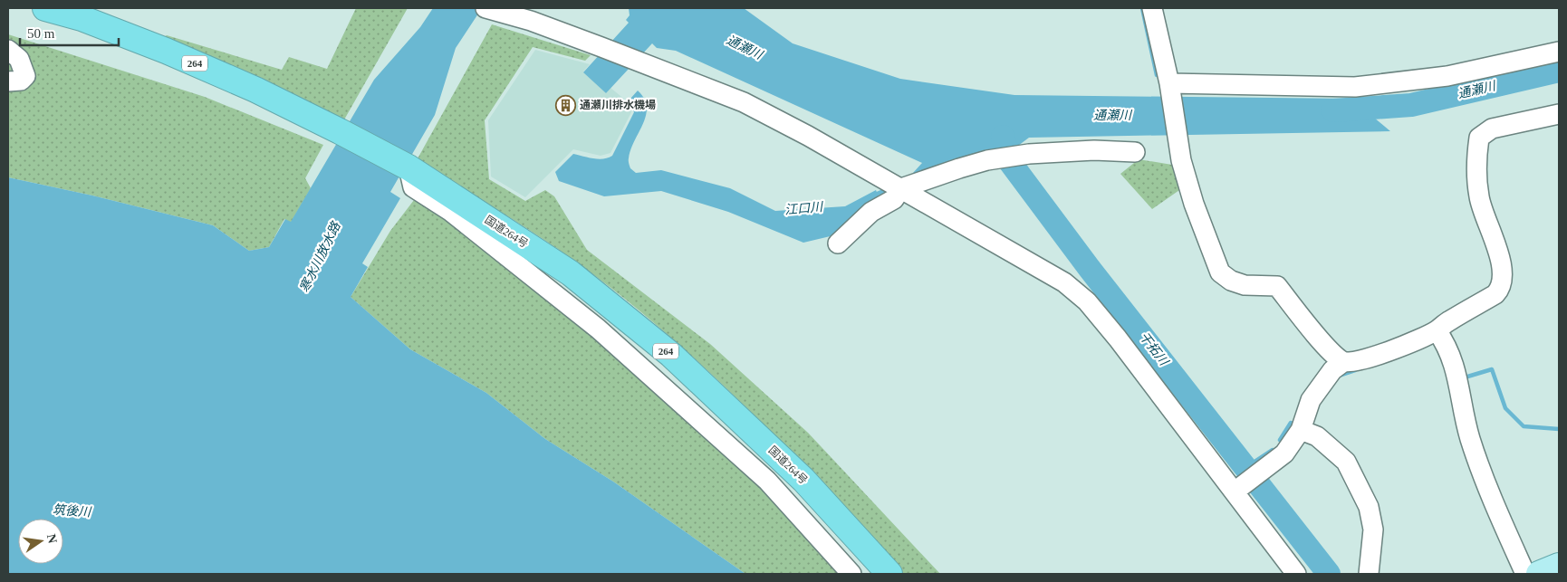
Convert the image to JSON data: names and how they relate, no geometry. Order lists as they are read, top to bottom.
{
  "streets": {
    "highway": ["264", "国道264号"]
  },
  "water": [
    "通瀬川",
    "江口川",
    "寒水川放水路",
    "干拓川",
    "筑後川"
  ],
  "places": {
    "building": ["通瀬川排水機場"]
  },
  "scale_bar": "50 m",
  "north": "right"
}
